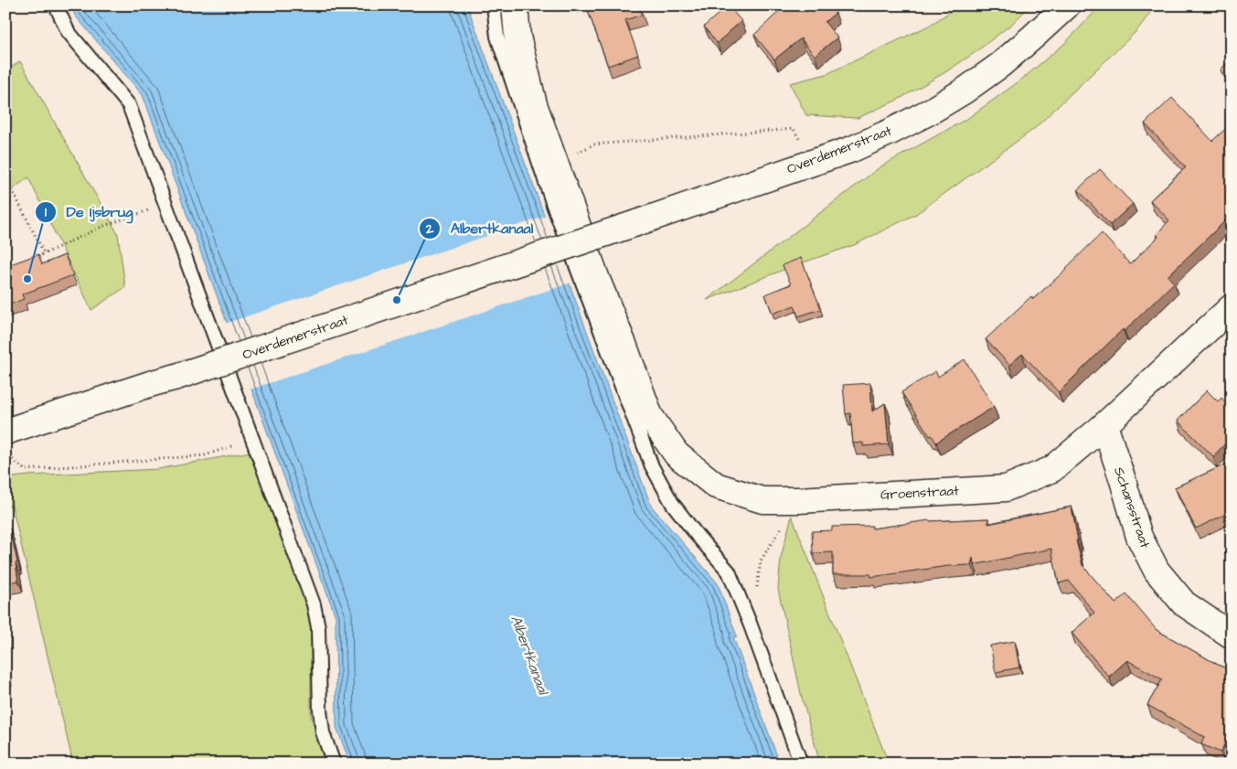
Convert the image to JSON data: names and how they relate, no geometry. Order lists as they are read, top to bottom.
{
  "streets": {
    "street": ["Overdemerstraat", "Groenstraat", "Schansstraat"]
  },
  "crossings": [
    ["Groenstraat", "Schansstraat"]
  ],
  "water": ["Albertkanaal"],
  "places": ["De Ijsbrug", "Albertkanaal"]
}
